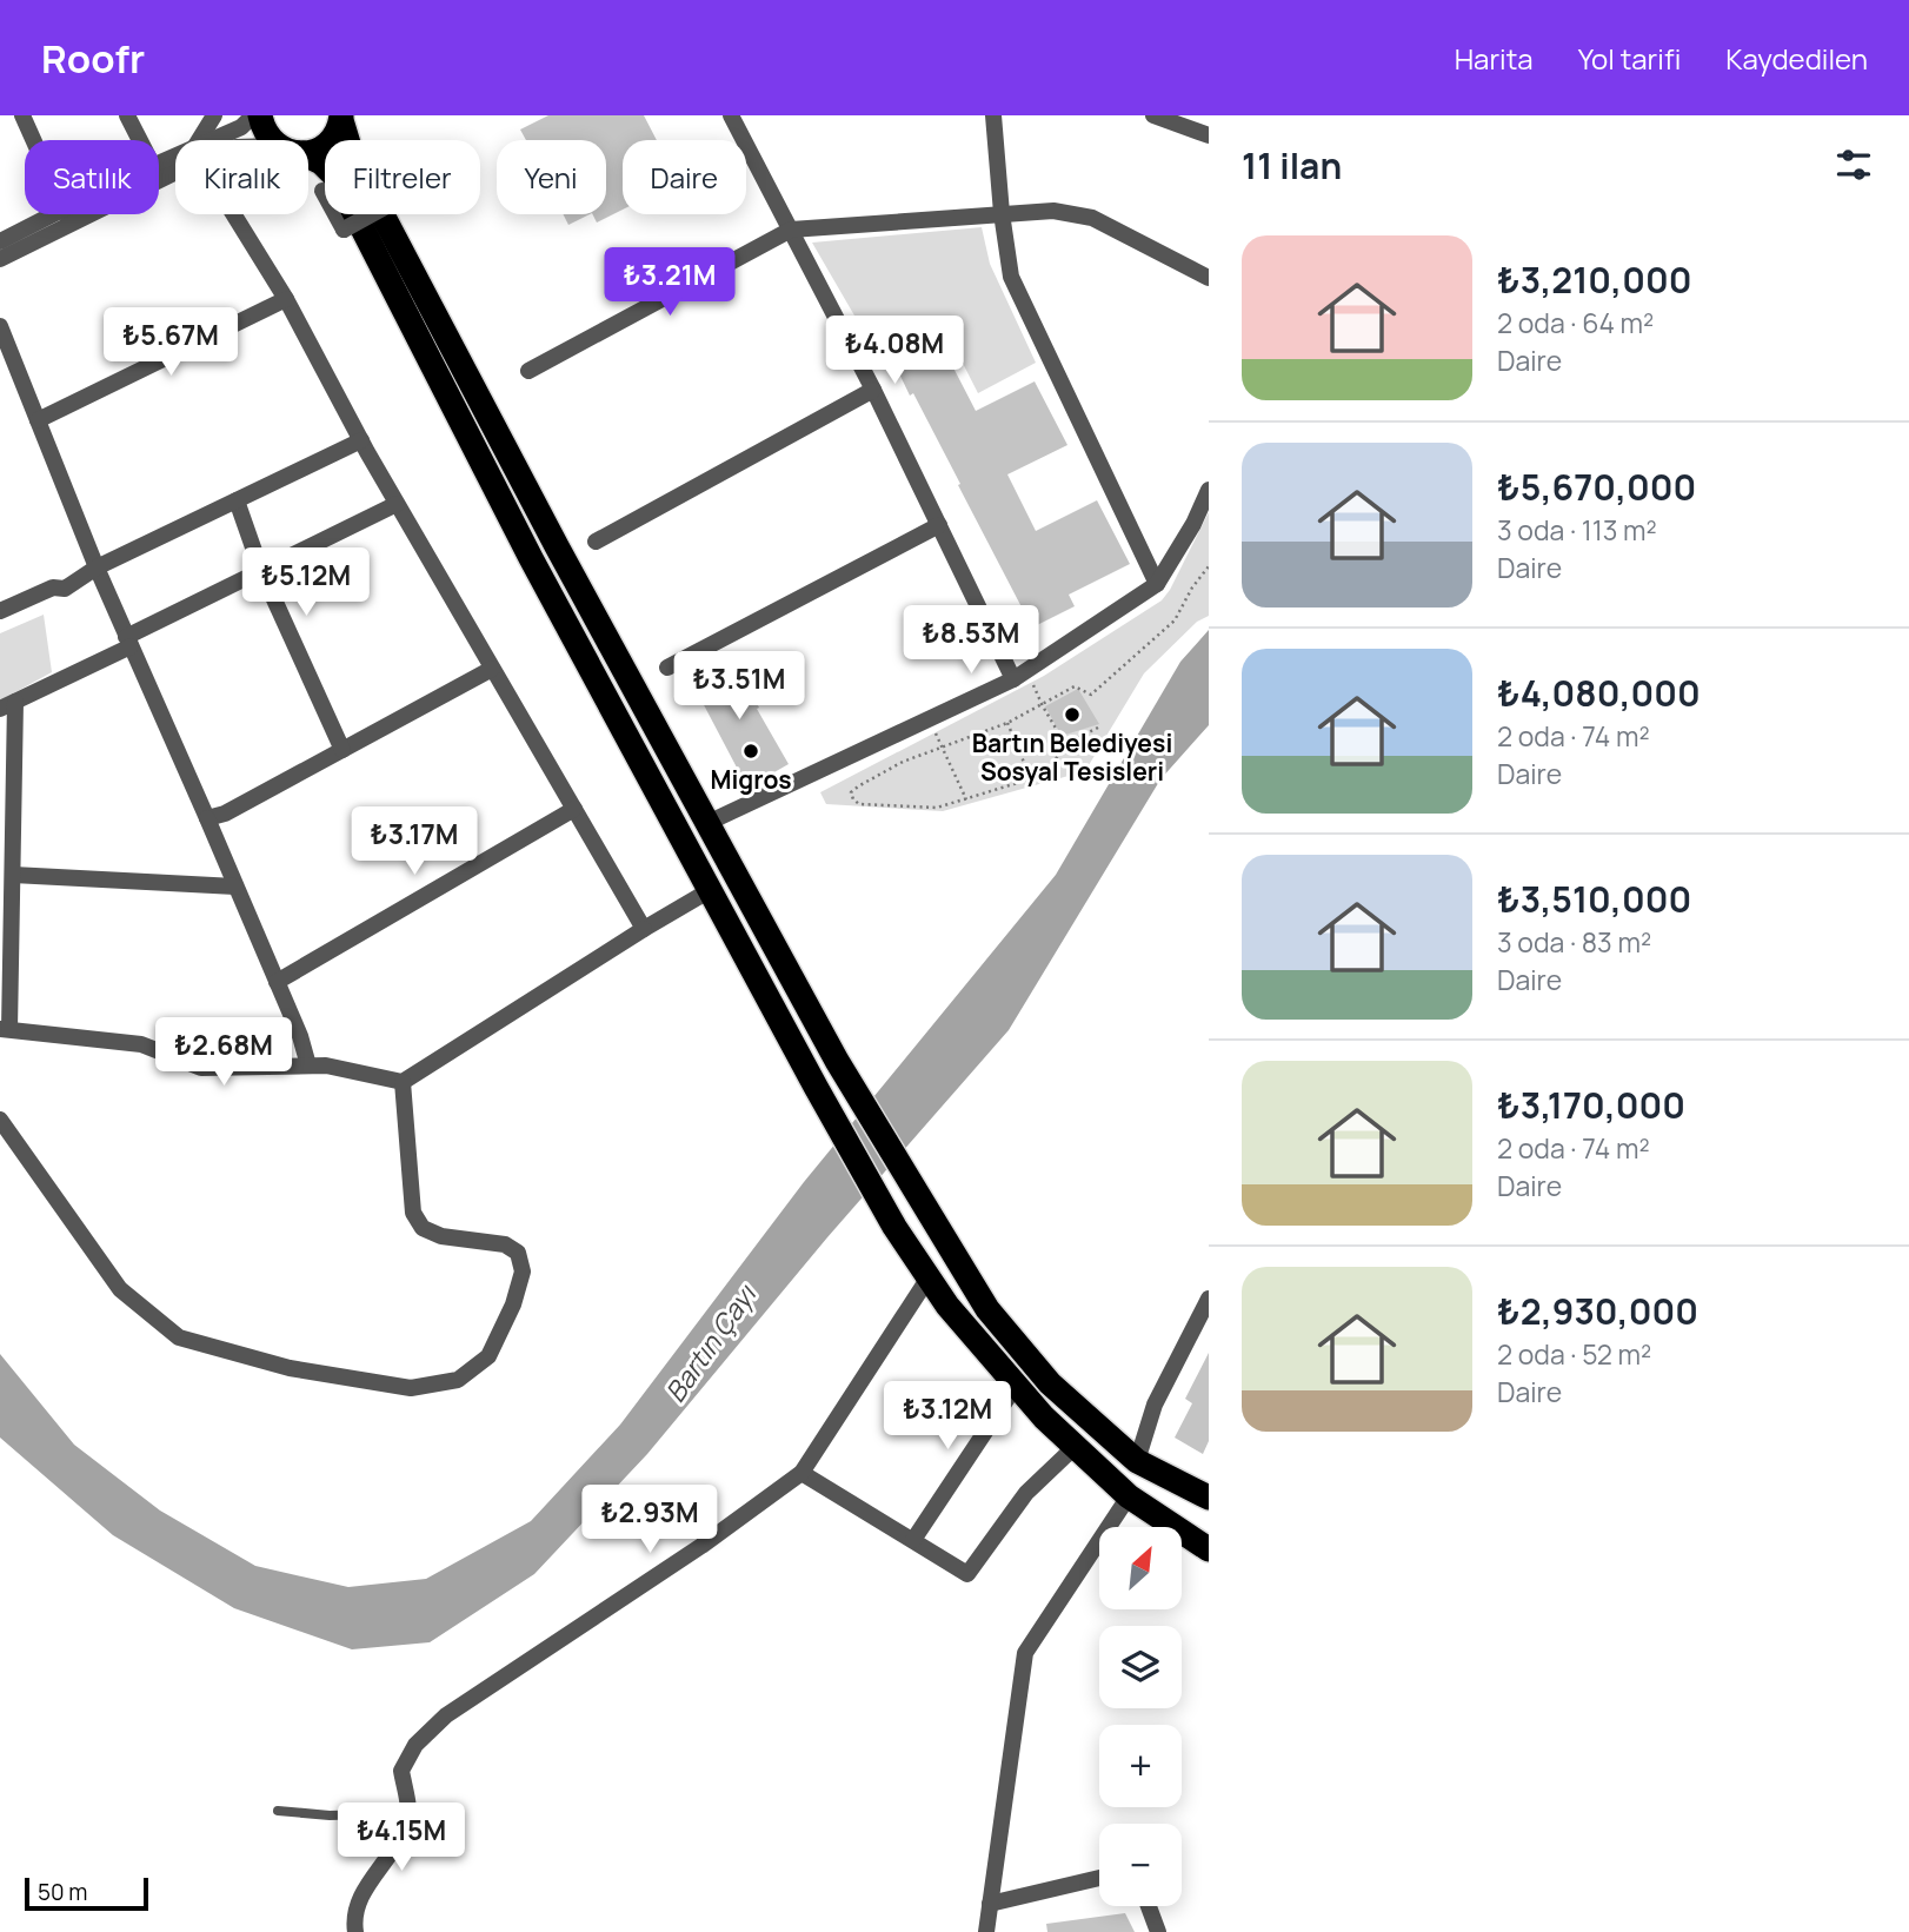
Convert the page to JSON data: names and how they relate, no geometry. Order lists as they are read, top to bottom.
{
  "water": ["Bartın Çayı"],
  "places": ["Bartın Belediyesi Sosyal Tesisleri", "Migros"],
  "scale_bar": "50 m",
  "north": "top right",
  "page": {
    "header": "Roofr",
    "nav": ["Harita", "Yol tarifi", "Kaydedilen"],
    "heading": "11 ilan",
    "chip": [
      "Satılık",
      "Kiralık",
      "Filtreler",
      "Yeni",
      "Daire"
    ],
    "list": [
      {
        "name": "₺3,210,000",
        "note": "2 oda · 64 m² · Daire"
      },
      {
        "name": "₺5,670,000",
        "note": "3 oda · 113 m² · Daire"
      },
      {
        "name": "₺4,080,000",
        "note": "2 oda · 74 m² · Daire"
      },
      {
        "name": "₺3,510,000",
        "note": "3 oda · 83 m² · Daire"
      },
      {
        "name": "₺3,170,000",
        "note": "2 oda · 74 m² · Daire"
      },
      {
        "name": "₺2,930,000",
        "note": "2 oda · 52 m² · Daire"
      }
    ],
    "price": [
      "₺3.21M",
      "₺5.67M",
      "₺4.08M",
      "₺5.12M",
      "₺8.53M",
      "₺3.51M",
      "₺3.17M",
      "₺2.68M",
      "₺3.12M",
      "₺2.93M",
      "₺4.15M"
    ],
    "map_buttons": ["+", "−"],
    "scale": "50 m"
  }
}
